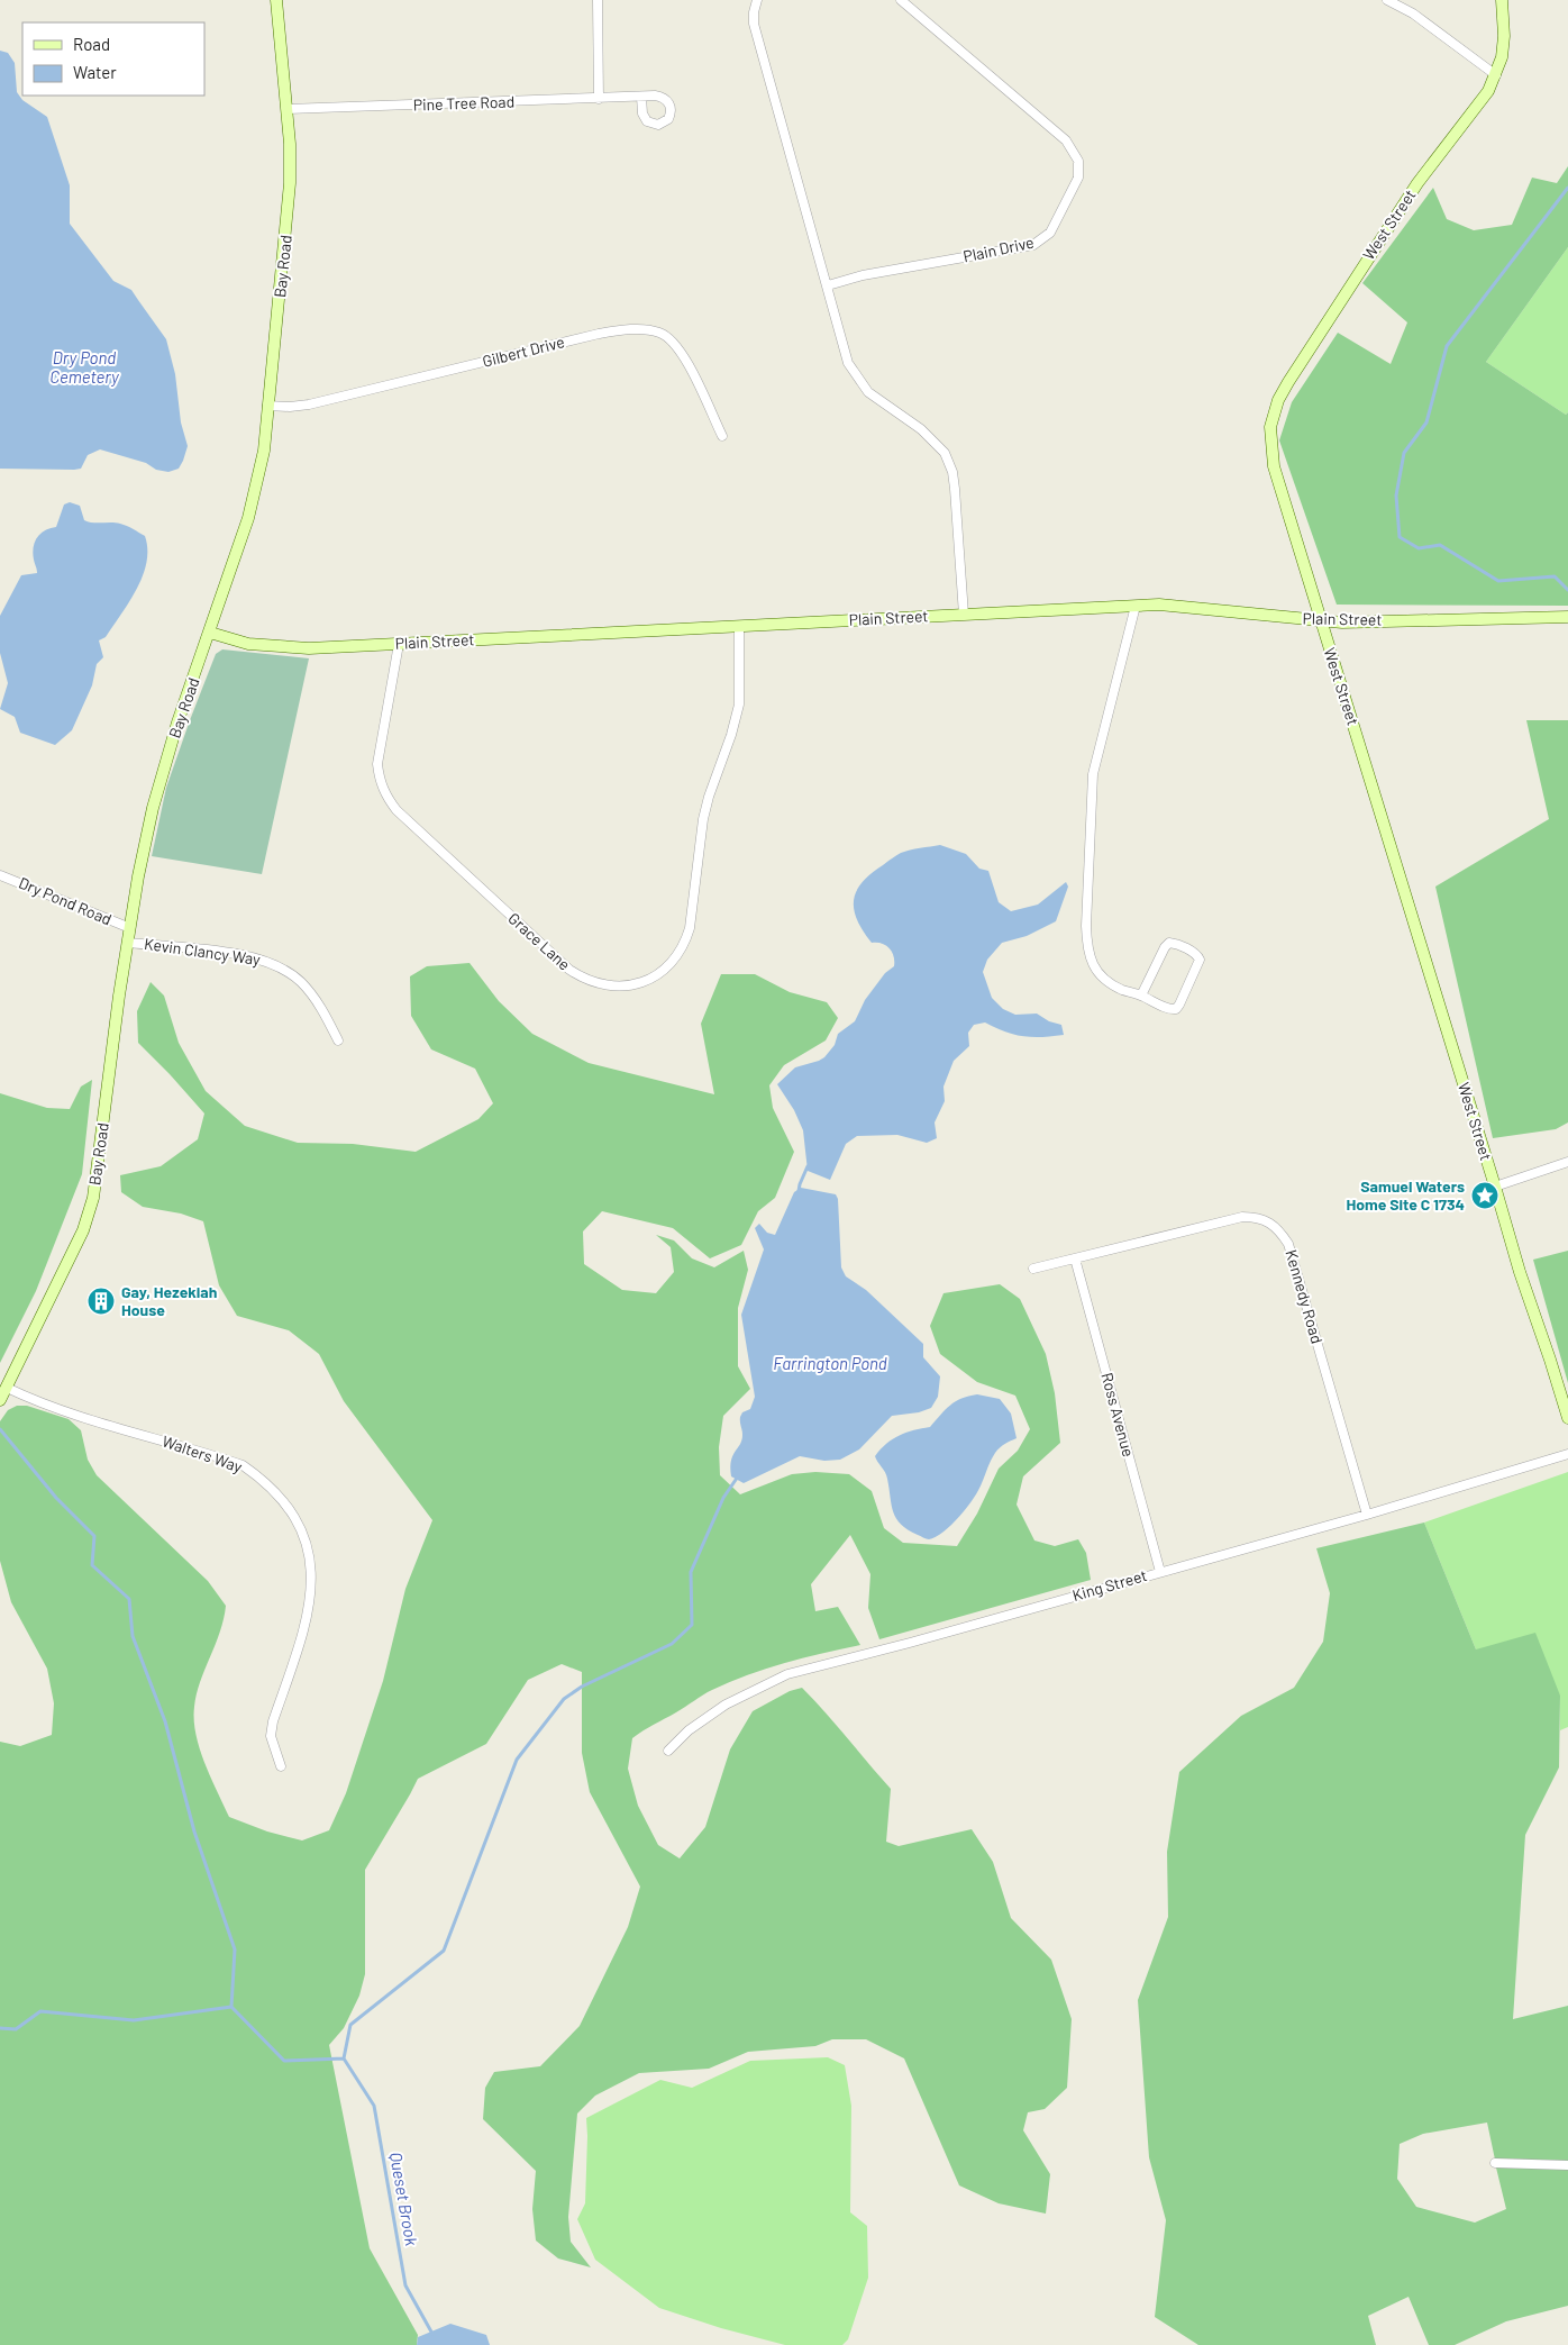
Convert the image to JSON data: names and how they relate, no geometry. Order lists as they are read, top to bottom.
{
  "streets": {
    "street": [
      "Pine Tree Road",
      "West Street",
      "Plain Drive",
      "Bay Road",
      "Gilbert Drive",
      "Plain Street",
      "Dry Pond Road",
      "Grace Lane",
      "Kevin Clancy Way",
      "Kennedy Road",
      "Ross Avenue",
      "Walters Way",
      "King Street"
    ]
  },
  "crossings": [
    ["Pine Tree Road", "Bay Road"],
    ["West Street", "Plain Street"],
    ["Bay Road", "Gilbert Drive"],
    ["Bay Road", "Plain Street"],
    ["Bay Road", "Dry Pond Road"],
    ["Bay Road", "Kevin Clancy Way"],
    ["Bay Road", "Walters Way"],
    ["Plain Street", "Grace Lane"],
    ["Kennedy Road", "Ross Avenue"],
    ["Kennedy Road", "King Street"],
    ["Ross Avenue", "King Street"]
  ],
  "water": ["Dry Pond Cemetery", "Farrington Pond", "Queset Brook"],
  "places": {
    "place": ["Samuel Waters Home Site C 1734"],
    "building": ["Gay, Hezekiah House"]
  },
  "legend": ["Road", "Water"]
}
